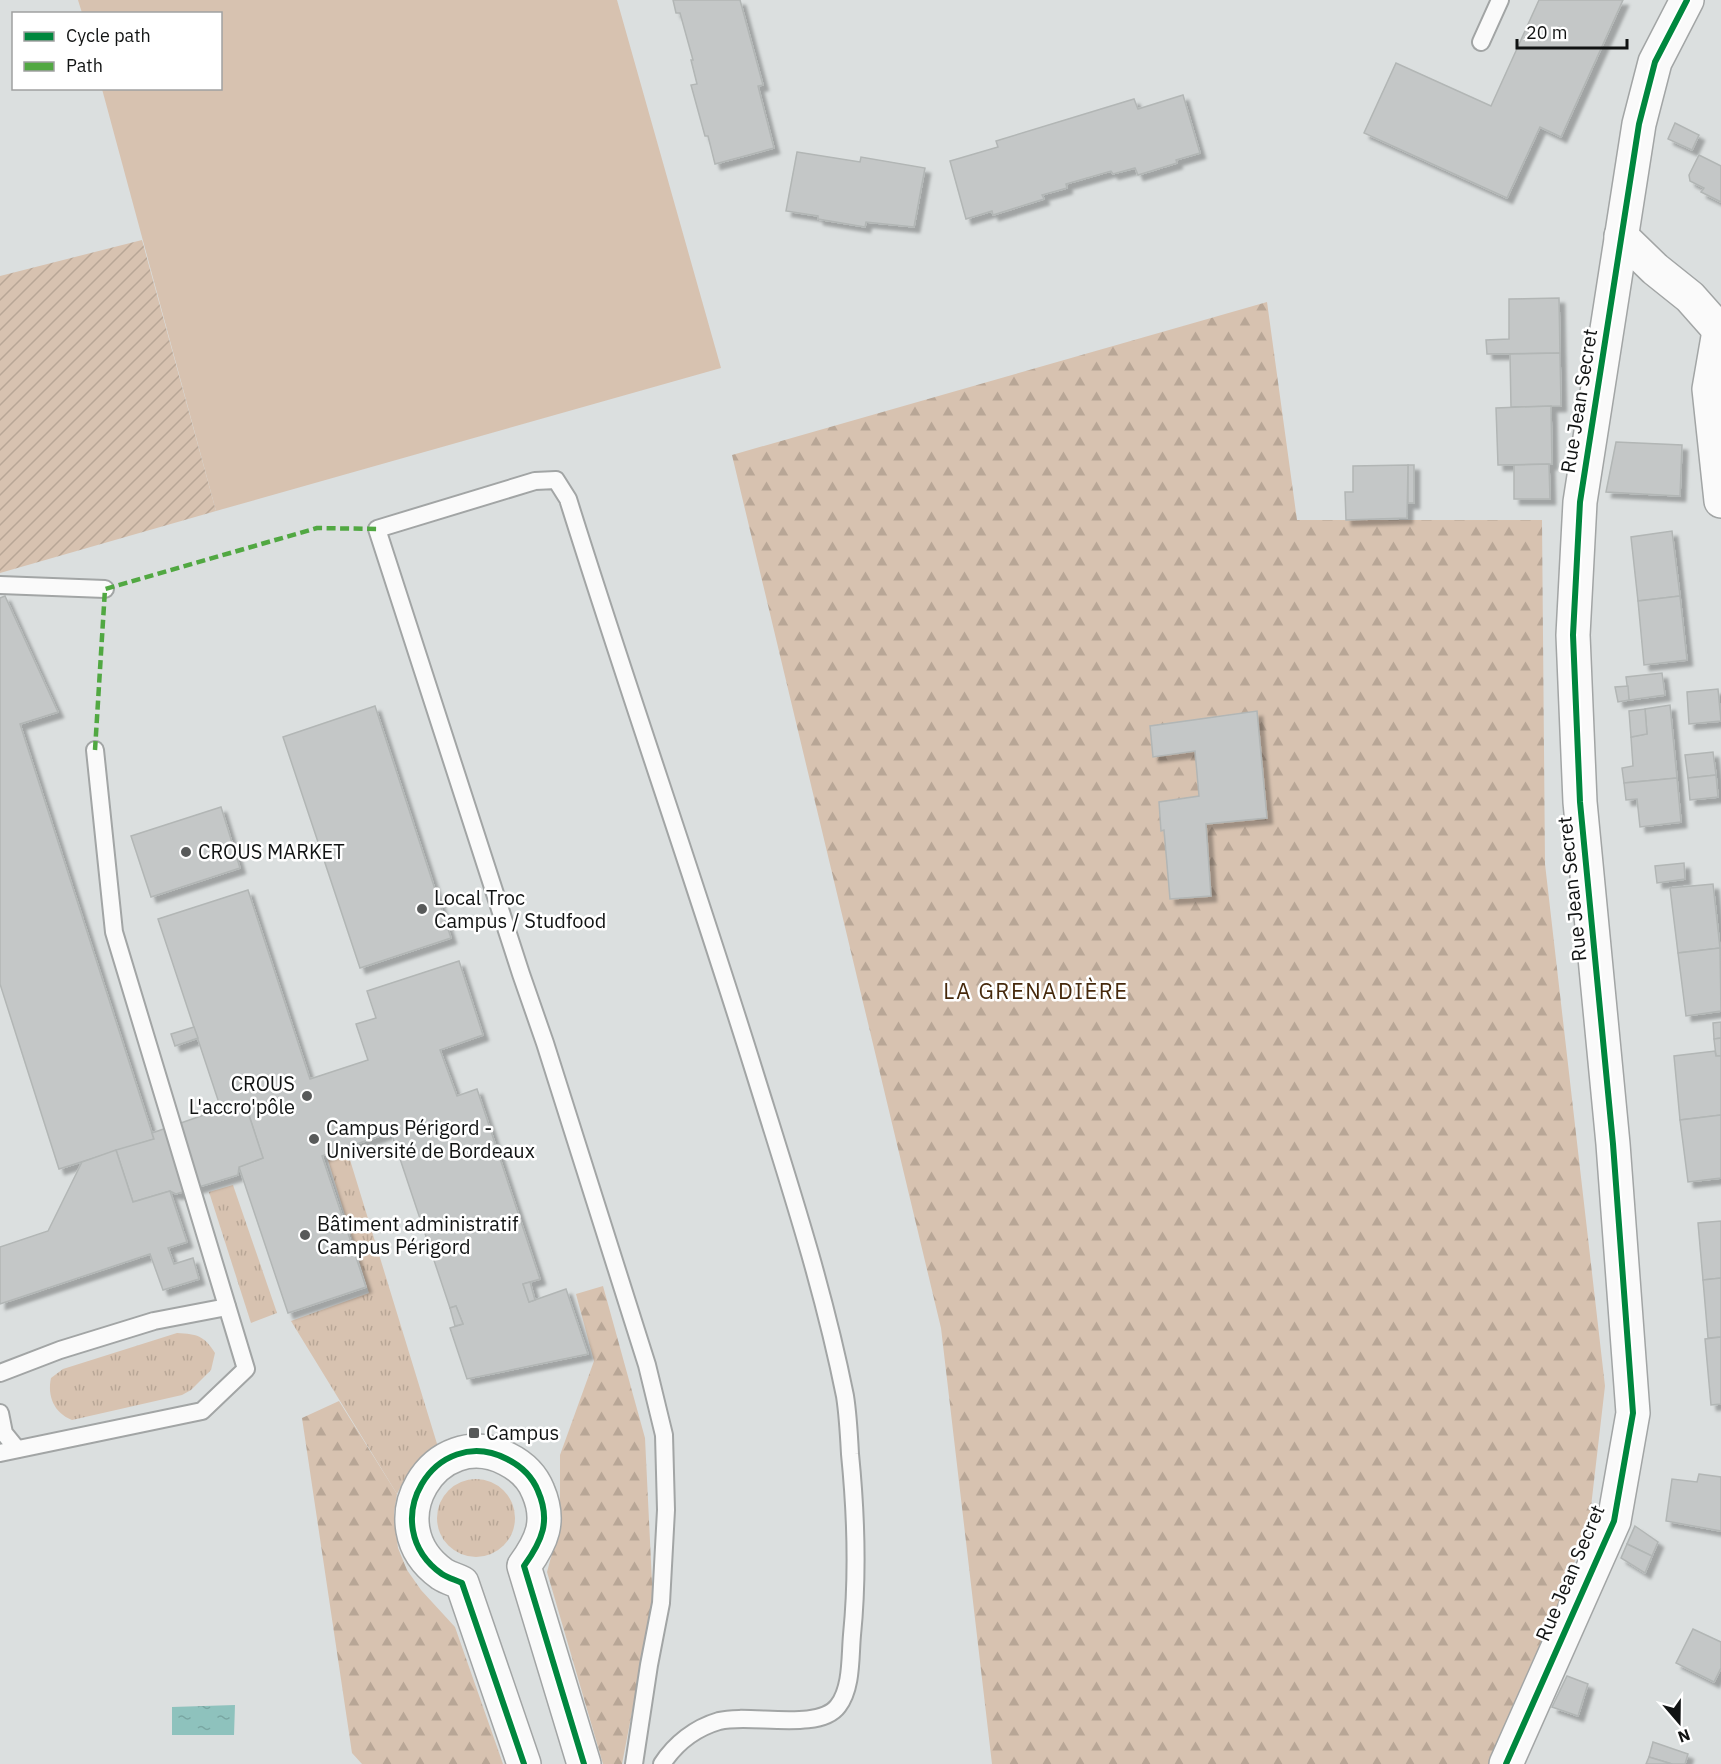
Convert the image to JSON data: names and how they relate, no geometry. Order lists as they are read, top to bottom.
{
  "streets": {
    "street": ["Rue Jean Secret"]
  },
  "districts": ["LA GRENADIÈRE"],
  "places": {
    "other": [
      "CROUS MARKET",
      "Local Troc Campus / Studfood",
      "CROUS L'accro'pôle",
      "Campus Périgord - Université de Bordeaux",
      "Bâtiment administratif Campus Périgord"
    ],
    "transit": ["Campus"]
  },
  "legend": ["Cycle path", "Path"],
  "scale_bar": "20 m",
  "north": "bottom"
}
